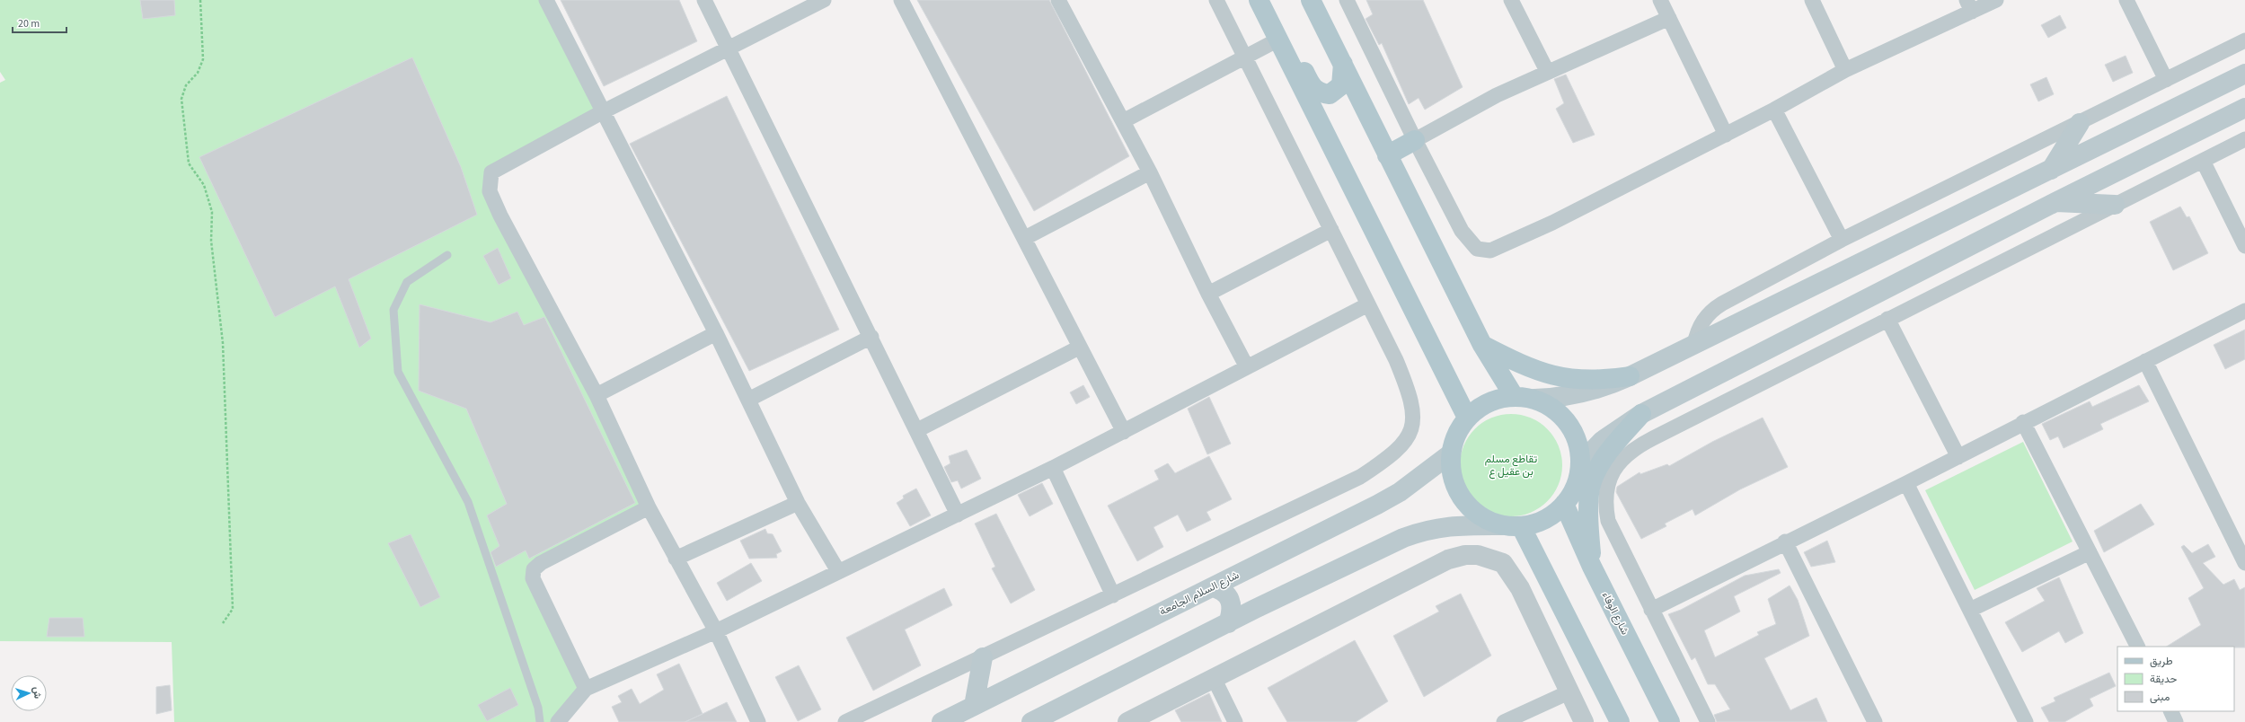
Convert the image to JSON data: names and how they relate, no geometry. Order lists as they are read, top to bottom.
{
  "streets": {
    "main road": ["شارع السلام الجامعة", "شارع الوفاء"]
  },
  "parks": ["تقاطع مسلم بن عقيل ع"],
  "legend": ["طريق", "حديقة", "مبنى"],
  "scale_bar": "20 m",
  "north": "right"
}
